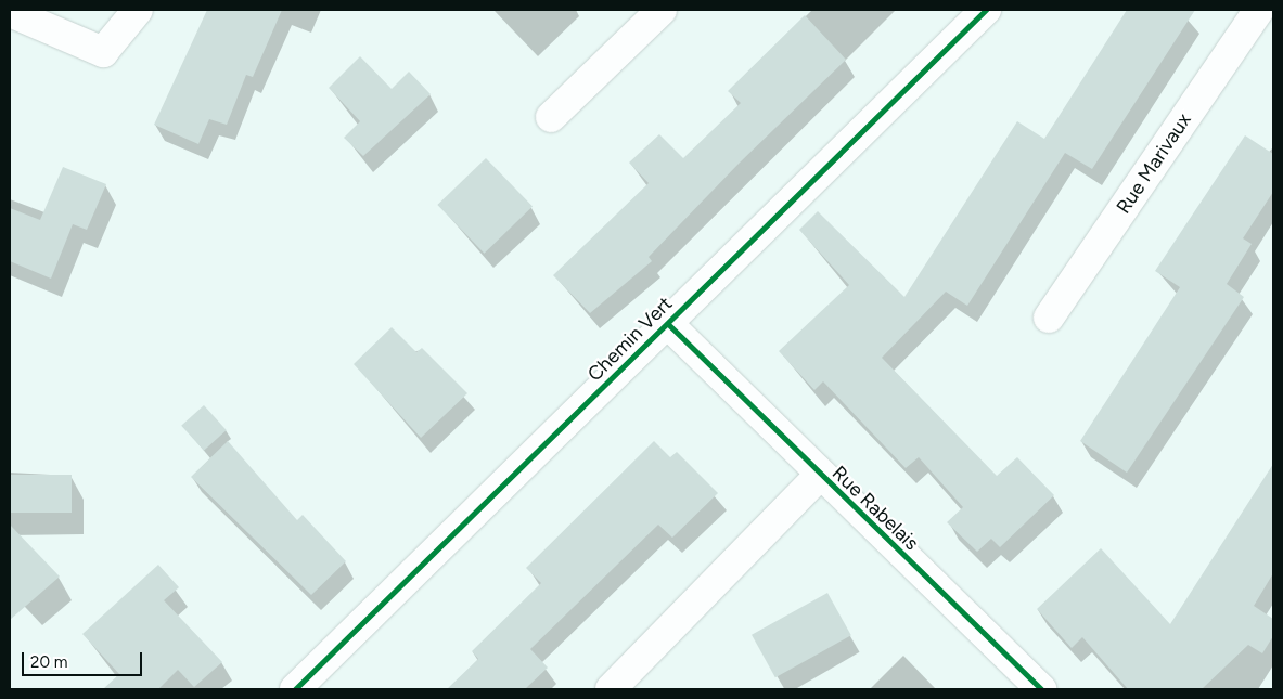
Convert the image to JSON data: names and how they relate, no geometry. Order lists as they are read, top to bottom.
{
  "streets": {
    "street": ["Rue Marivaux", "Chemin Vert", "Rue Rabelais"]
  },
  "crossings": [
    ["Chemin Vert", "Rue Rabelais"]
  ],
  "scale_bar": "20 m"
}
